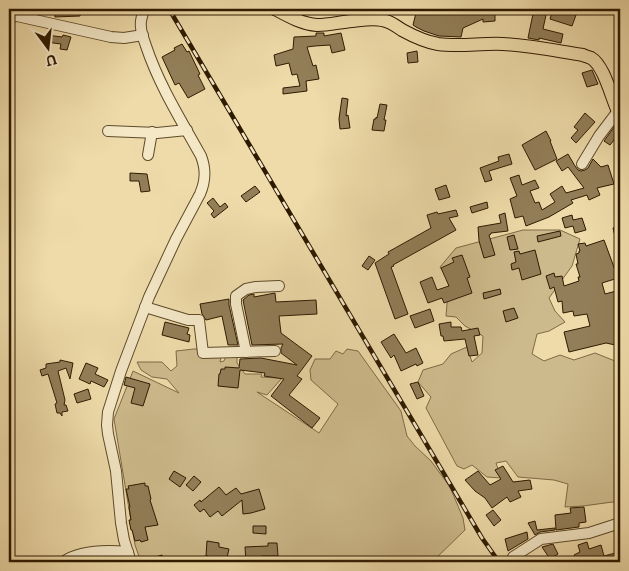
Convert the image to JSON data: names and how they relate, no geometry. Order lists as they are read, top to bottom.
{
  "north": "bottom"
}
